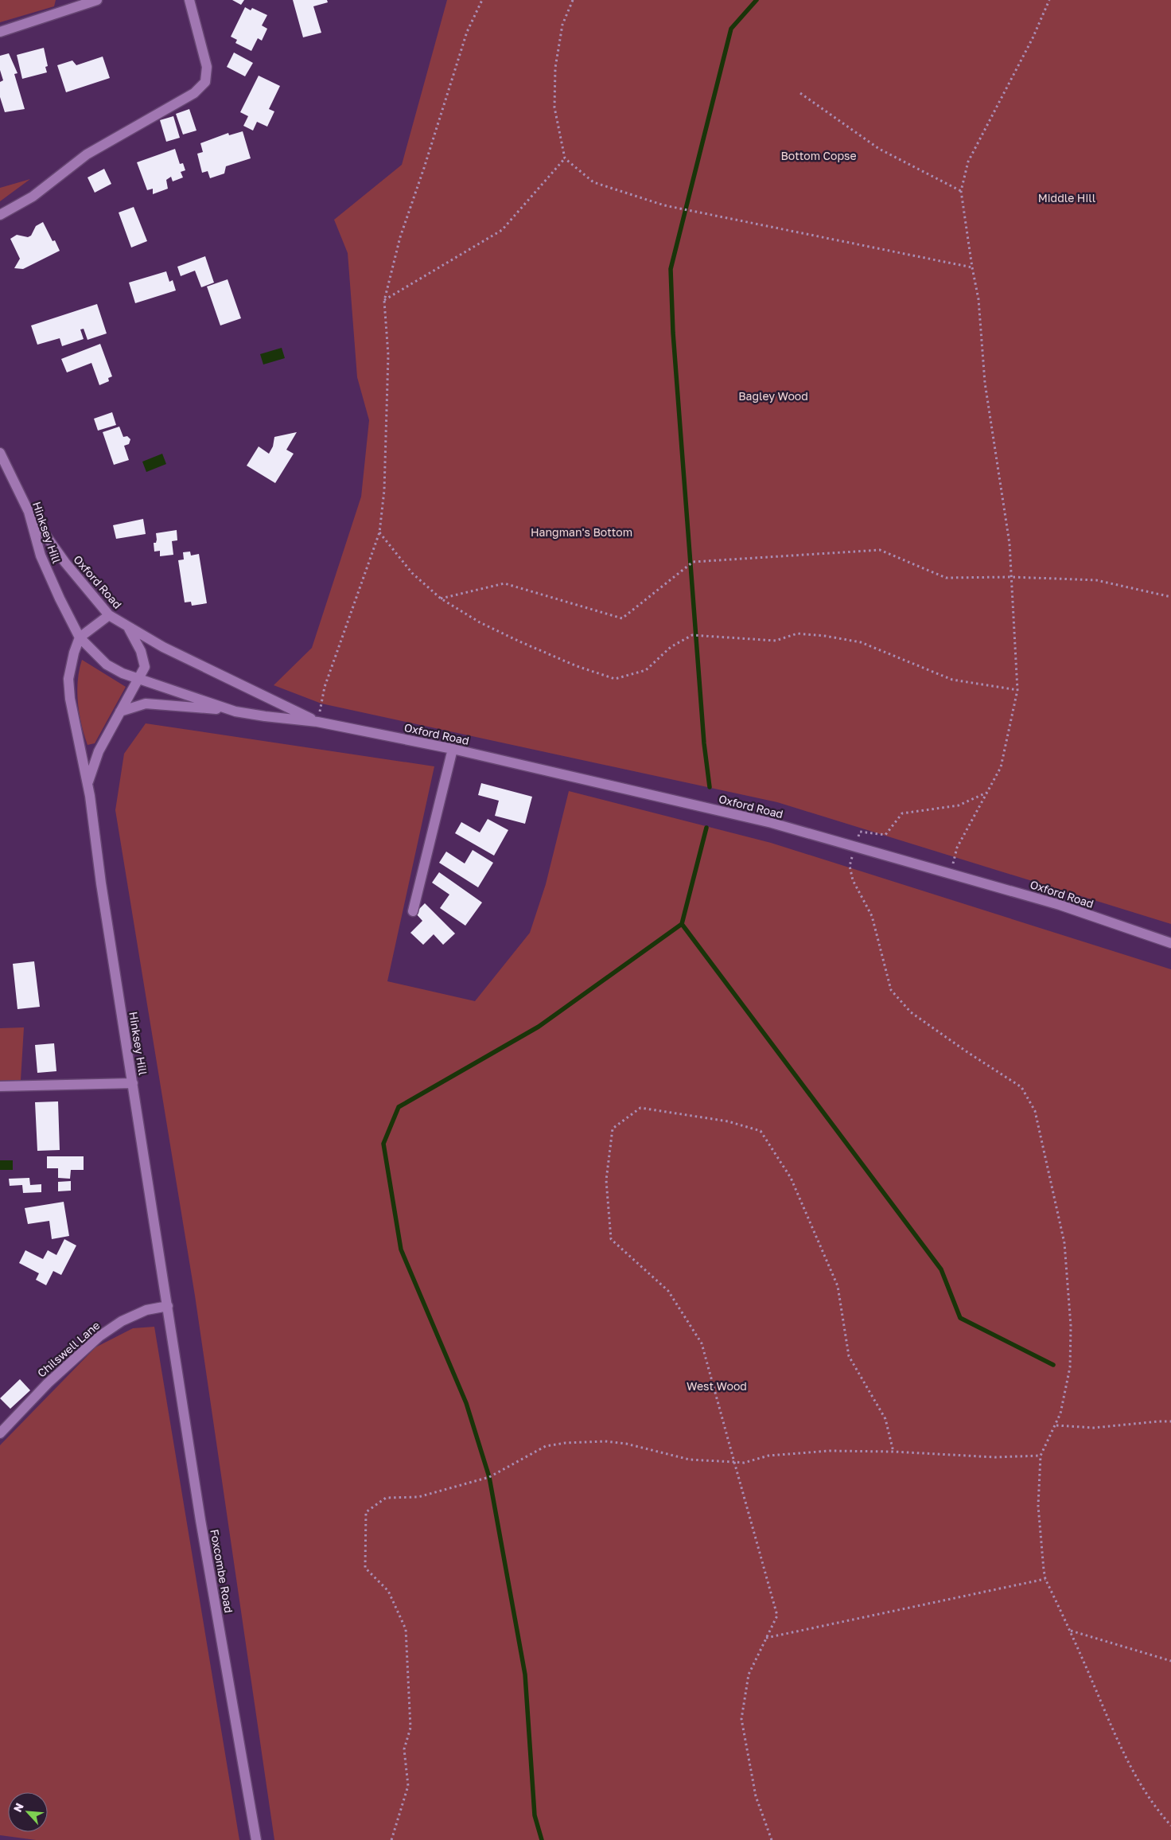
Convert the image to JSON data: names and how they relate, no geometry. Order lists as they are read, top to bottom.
{
  "streets": {
    "street": [
      "Hinksey Hill",
      "Oxford Road",
      "Chilswell Lane",
      "Foxcombe Road"
    ]
  },
  "crossings": [
    ["Hinksey Hill", "Oxford Road"],
    ["Hinksey Hill", "Chilswell Lane"],
    ["Hinksey Hill", "Foxcombe Road"],
    ["Chilswell Lane", "Foxcombe Road"]
  ],
  "parks": [
    "Bottom Copse",
    "Middle Hill",
    "Bagley Wood",
    "Hangman's Bottom",
    "West Wood"
  ],
  "north": "top left"
}
